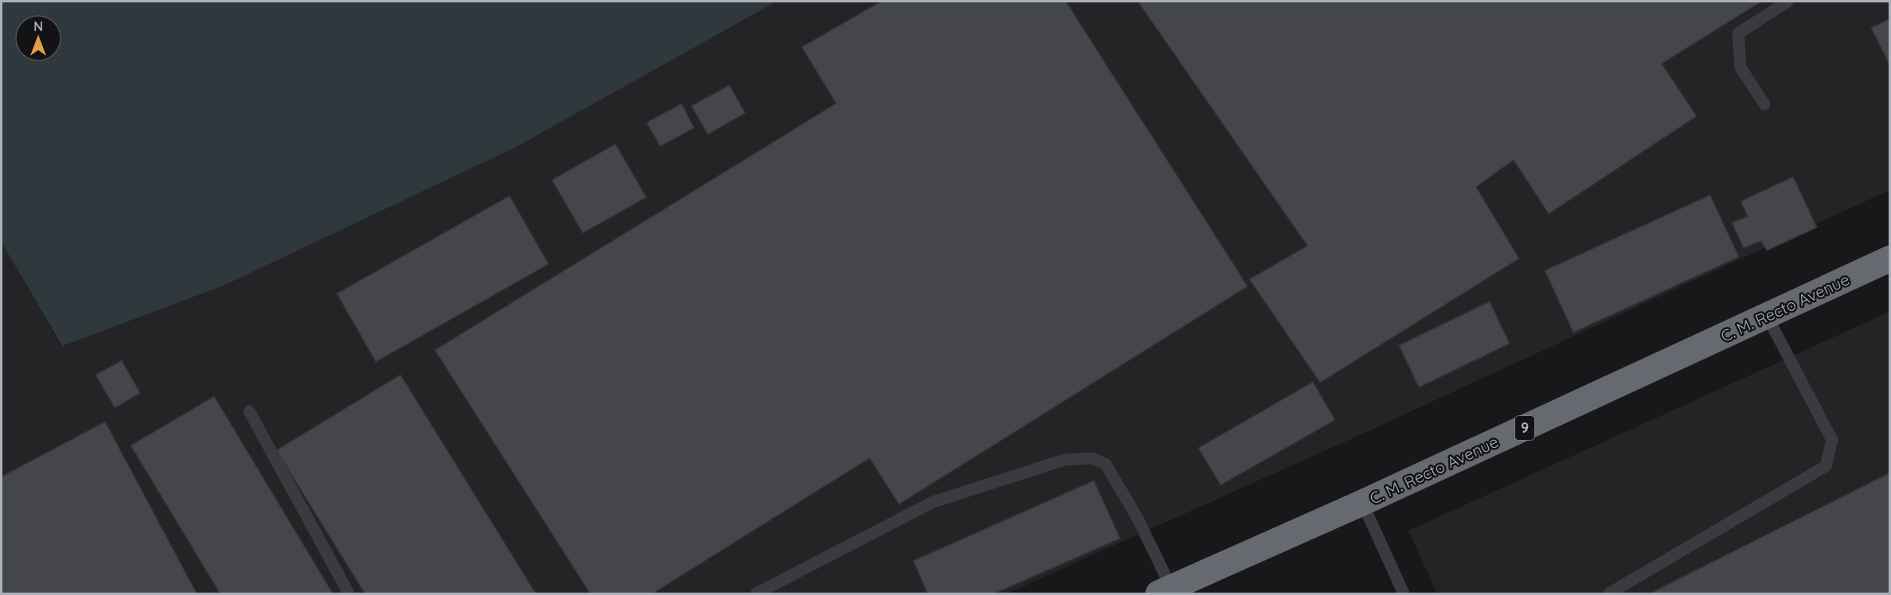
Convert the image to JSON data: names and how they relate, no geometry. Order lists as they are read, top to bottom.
{
  "streets": {
    "highway": ["C. M. Recto Avenue", "9"]
  },
  "north": "top"
}
